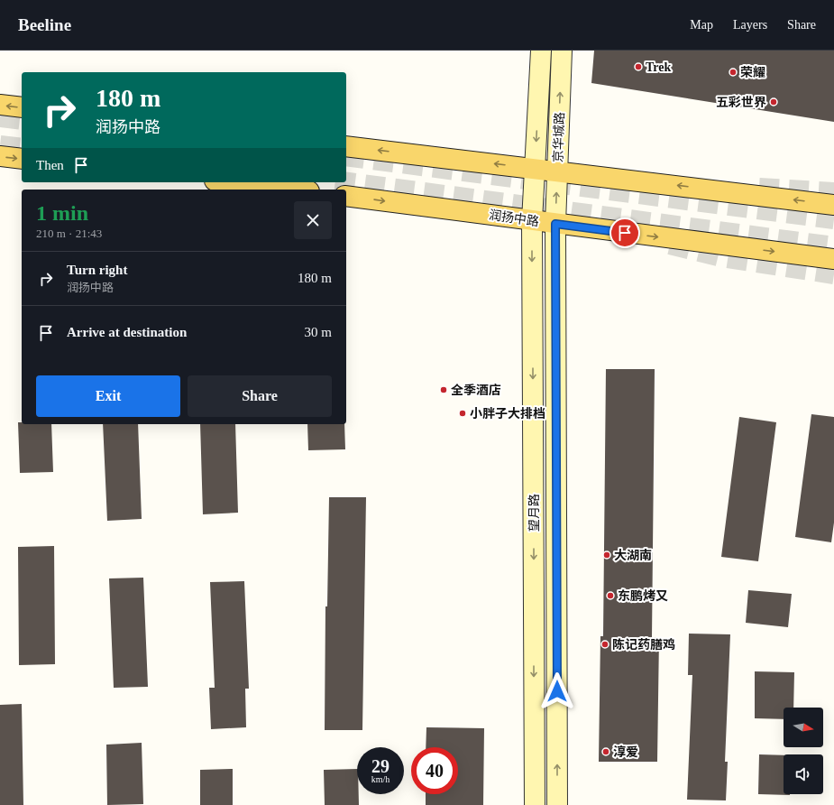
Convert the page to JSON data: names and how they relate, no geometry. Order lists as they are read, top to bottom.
{
  "streets": {
    "main road": ["润扬中路"],
    "street": ["京华城路", "望月路"]
  },
  "crossings": [
    ["京华城路", "润扬中路"],
    ["京华城路", "望月路"],
    ["润扬中路", "望月路"]
  ],
  "places": [
    "Trek",
    "荣耀",
    "五彩世界",
    "全季酒店",
    "小胖子大排档",
    "大湖南",
    "东鹏烤又",
    "陈记药膳鸡",
    "淳爱"
  ],
  "north": "right",
  "page": {
    "header": "Beeline",
    "nav": ["Map", "Layers", "Share"],
    "turn": ["180 m", "润扬中路"],
    "then": "Then",
    "heading": ["1 min", "210 m · 21:43"],
    "list": [
      {
        "name": "Turn right",
        "note": "润扬中路",
        "value": "180 m"
      },
      {
        "name": "Arrive at destination",
        "value": "30 m"
      }
    ],
    "buttons": ["Exit", "Share"],
    "speed": "29 km/h",
    "limit": "40"
  }
}
